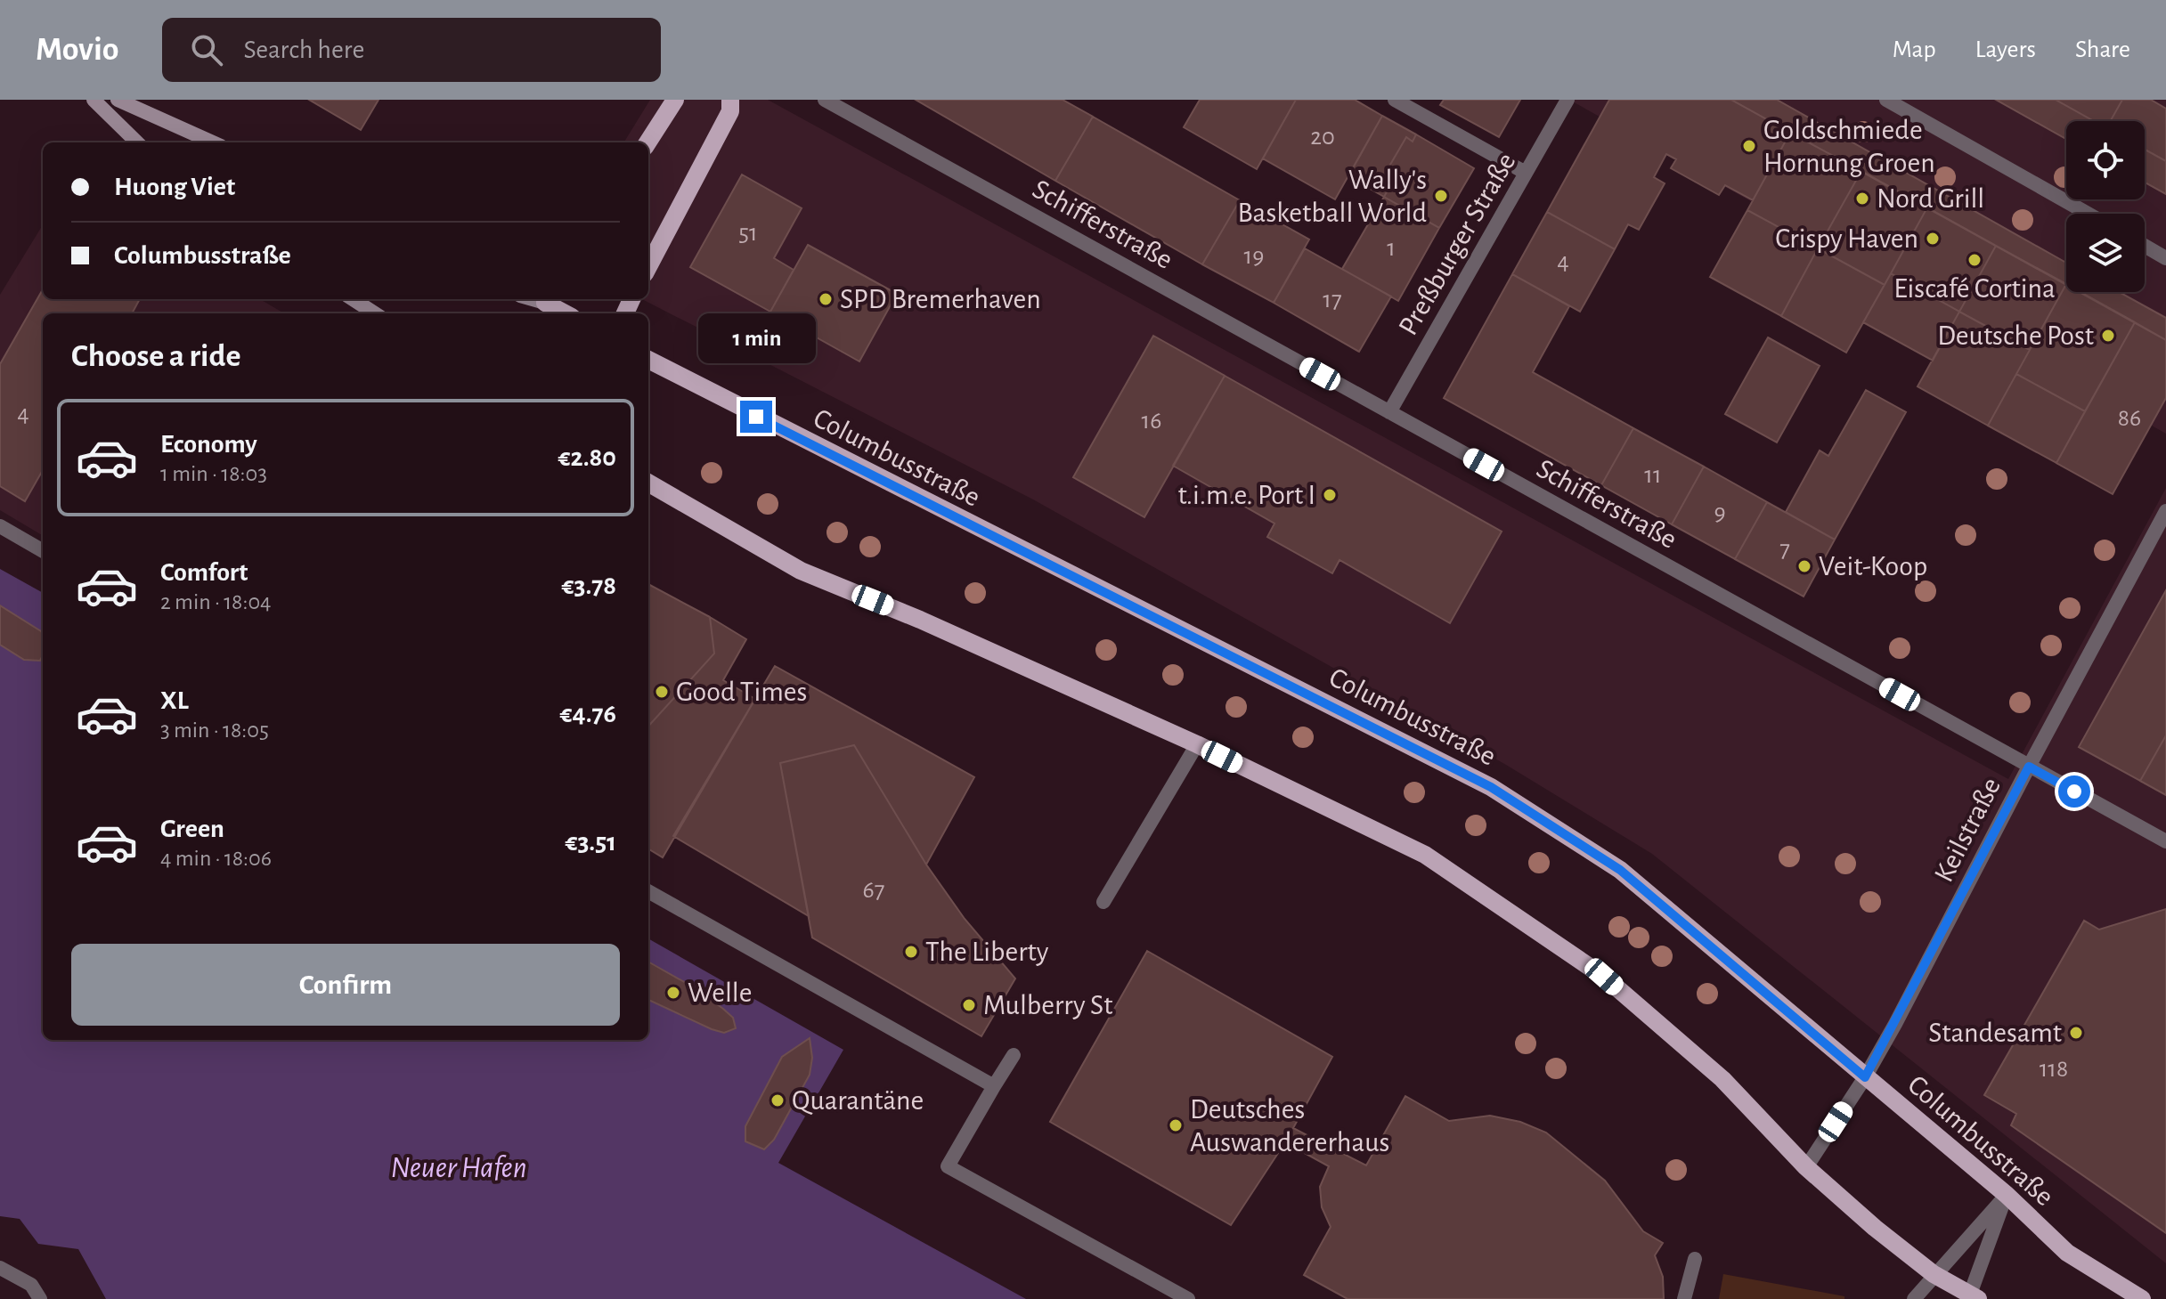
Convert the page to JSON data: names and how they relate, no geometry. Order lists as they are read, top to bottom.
{
  "streets": {
    "main road": ["Columbusstraße"],
    "street": ["Schifferstraße", "Preßburger Straße", "Keilstraße"]
  },
  "crossings": [
    ["Schifferstraße", "Preßburger Straße"],
    ["Schifferstraße", "Keilstraße"],
    ["Columbusstraße", "Keilstraße"]
  ],
  "water": ["Neuer Hafen"],
  "places": [
    "Goldschmiede Hornung Groen",
    "Wally's Basketball World",
    "Nord Grill",
    "Crispy Haven",
    "Eiscafé Cortina",
    "SPD Bremerhaven",
    "Deutsche Post",
    "t.i.m.e. Port I",
    "Veit-Koop",
    "Good Times",
    "The Liberty",
    "Welle",
    "Mulberry St",
    "Standesamt",
    "Quarantäne",
    "Deutsches Auswandererhaus"
  ],
  "house_numbers": [
    "20",
    "51",
    "1",
    "19",
    "4",
    "17",
    "4",
    "86",
    "16",
    "11",
    "9",
    "7",
    "67",
    "118"
  ],
  "page": {
    "header": "Movio",
    "search": "Search here",
    "nav": ["Map", "Layers", "Share"],
    "banner": ["Huong Viet", "Columbusstraße"],
    "bubble": "1 min",
    "heading": "Choose a ride",
    "list": [
      {
        "name": "Economy",
        "note": "1 min · 18:03",
        "value": "€2.80"
      },
      {
        "name": "Comfort",
        "note": "2 min · 18:04",
        "value": "€3.78"
      },
      {
        "name": "XL",
        "note": "3 min · 18:05",
        "value": "€4.76"
      },
      {
        "name": "Green",
        "note": "4 min · 18:06",
        "value": "€3.51"
      }
    ],
    "buttons": "Confirm"
  }
}
